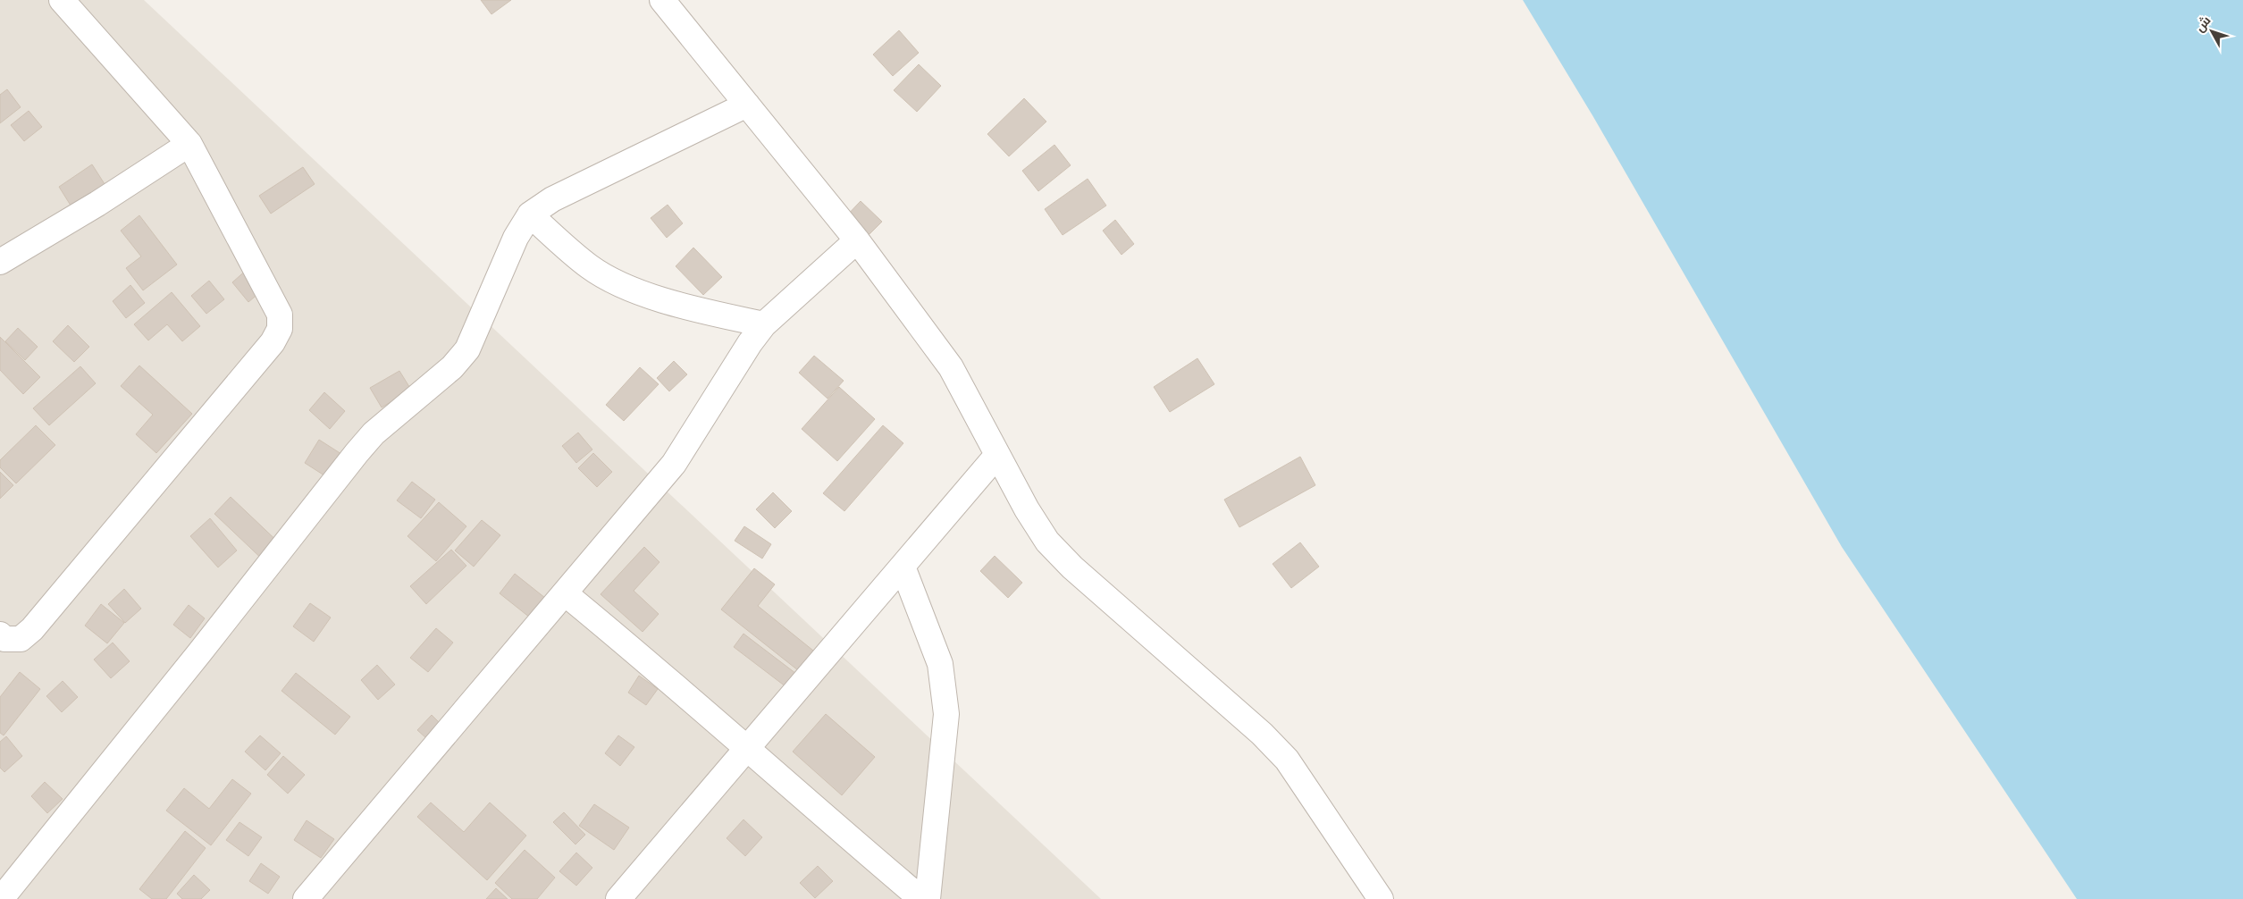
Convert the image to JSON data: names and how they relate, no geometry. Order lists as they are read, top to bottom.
{
  "north": "top left"
}
